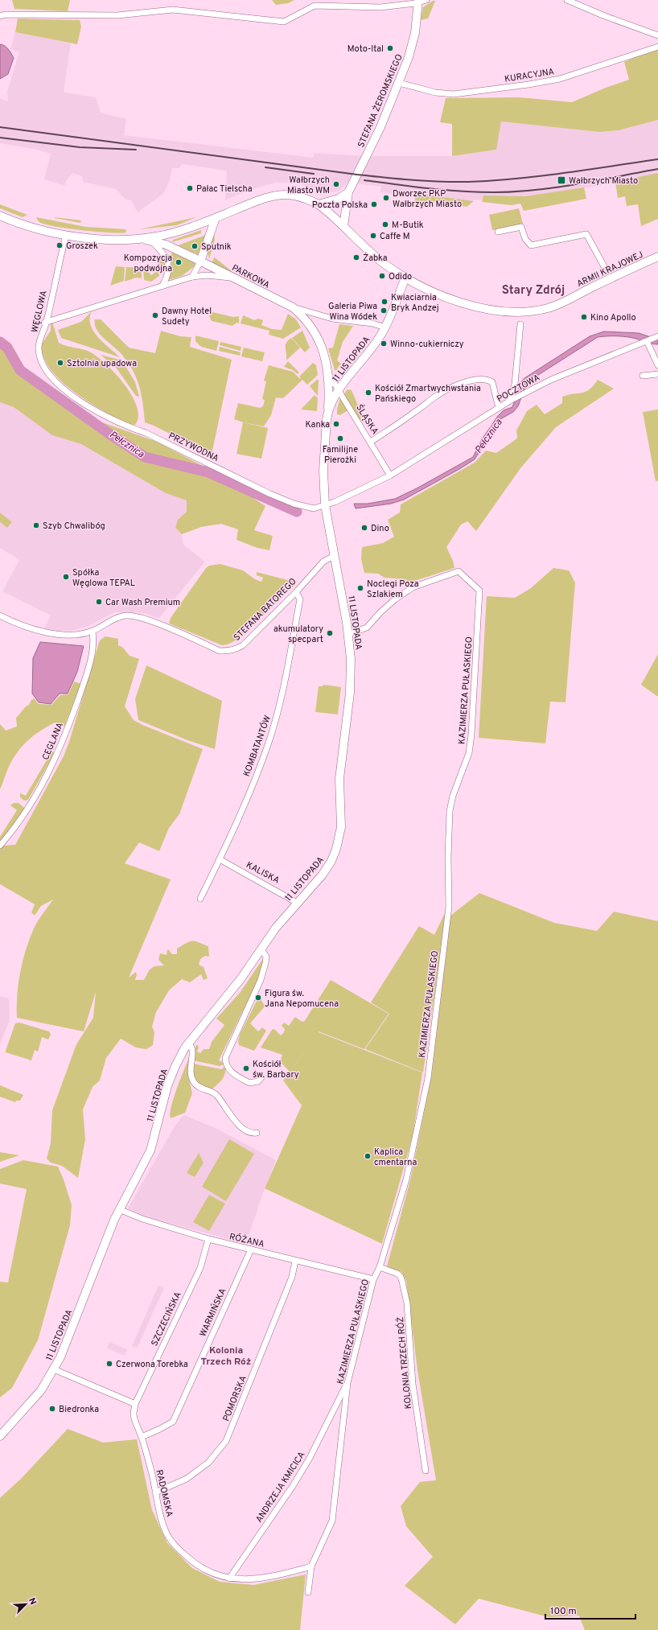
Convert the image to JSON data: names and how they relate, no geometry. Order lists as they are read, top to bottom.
{
  "streets": {
    "main road": [
      "STEFANA ŻEROMSKIEGO",
      "ARMII KRAJOWEJ",
      "PARKOWA",
      "11 LISTOPADA"
    ],
    "street": [
      "KURACYJNA",
      "WĘGLOWA",
      "POCZTOWA",
      "ŚLĄSKA",
      "PRZYWODNA",
      "STEFANA BATOREGO",
      "KAZIMIERZA PUŁASKIEGO",
      "CEGLANA",
      "KOMBATANTÓW",
      "KALISKA",
      "RÓŻANA",
      "WARMIŃSKA",
      "SZCZECIŃSKA",
      "KOLONIA TRZECH RÓŻ",
      "POMORSKA",
      "ANDRZEJA KMICICA",
      "RADOMSKA"
    ]
  },
  "crossings": [
    ["KURACYJNA", "STEFANA ŻEROMSKIEGO"],
    ["STEFANA ŻEROMSKIEGO", "ARMII KRAJOWEJ"],
    ["ARMII KRAJOWEJ", "PARKOWA"],
    ["ARMII KRAJOWEJ", "WĘGLOWA"],
    ["ARMII KRAJOWEJ", "11 LISTOPADA"],
    ["PARKOWA", "11 LISTOPADA"],
    ["PARKOWA", "ŚLĄSKA"],
    ["WĘGLOWA", "PRZYWODNA"],
    ["11 LISTOPADA", "POCZTOWA"],
    ["11 LISTOPADA", "ŚLĄSKA"],
    ["11 LISTOPADA", "PRZYWODNA"],
    ["11 LISTOPADA", "STEFANA BATOREGO"],
    ["11 LISTOPADA", "KAZIMIERZA PUŁASKIEGO"],
    ["11 LISTOPADA", "KALISKA"],
    ["11 LISTOPADA", "RÓŻANA"],
    ["POCZTOWA", "ŚLĄSKA"],
    ["POCZTOWA", "PRZYWODNA"],
    ["STEFANA BATOREGO", "CEGLANA"],
    ["STEFANA BATOREGO", "KOMBATANTÓW"],
    ["KAZIMIERZA PUŁASKIEGO", "RÓŻANA"],
    ["KAZIMIERZA PUŁASKIEGO", "KOLONIA TRZECH RÓŻ"],
    ["KAZIMIERZA PUŁASKIEGO", "ANDRZEJA KMICICA"],
    ["KAZIMIERZA PUŁASKIEGO", "RADOMSKA"],
    ["KOMBATANTÓW", "KALISKA"],
    ["RÓŻANA", "WARMIŃSKA"],
    ["RÓŻANA", "SZCZECIŃSKA"],
    ["RÓŻANA", "POMORSKA"],
    ["WARMIŃSKA", "RADOMSKA"],
    ["SZCZECIŃSKA", "RADOMSKA"],
    ["POMORSKA", "RADOMSKA"],
    ["ANDRZEJA KMICICA", "RADOMSKA"]
  ],
  "districts": ["Stary Zdrój", "Kolonia Trzech Róż"],
  "water": ["Pełcznica"],
  "places": {
    "other": [
      "Moto-Ital",
      "Wałbrzych Miasto WM",
      "Pałac Tielscha",
      "Dworzec PKP Wałbrzych Miasto",
      "Poczta Polska",
      "M-Butik",
      "Caffe M",
      "Groszek",
      "Sputnik",
      "Żabka",
      "Kompozycja podwójna",
      "Odido",
      "Kwiaciarnia Bryk Andzej",
      "Galeria Piwa Wina Wódek",
      "Dawny Hotel Sudety",
      "Kino Apollo",
      "Winno-cukierniczy",
      "Sztolnia upadowa",
      "Kościół Zmartwychwstania Pańskiego",
      "Kanka",
      "Familijne Pierożki",
      "Szyb Chwalibóg",
      "Dino",
      "Spółka Węglowa TEPAL",
      "Noclegi Poza Szlakiem",
      "Car Wash Premium",
      "akumulatory specpart",
      "Figura św. Jana Nepomucena",
      "Kościół św. Barbary",
      "Kaplica cmentarna",
      "Czerwona Torebka",
      "Biedronka"
    ],
    "transit": ["Wałbrzych Miasto"]
  },
  "scale_bar": "100 m",
  "north": "top right"
}
